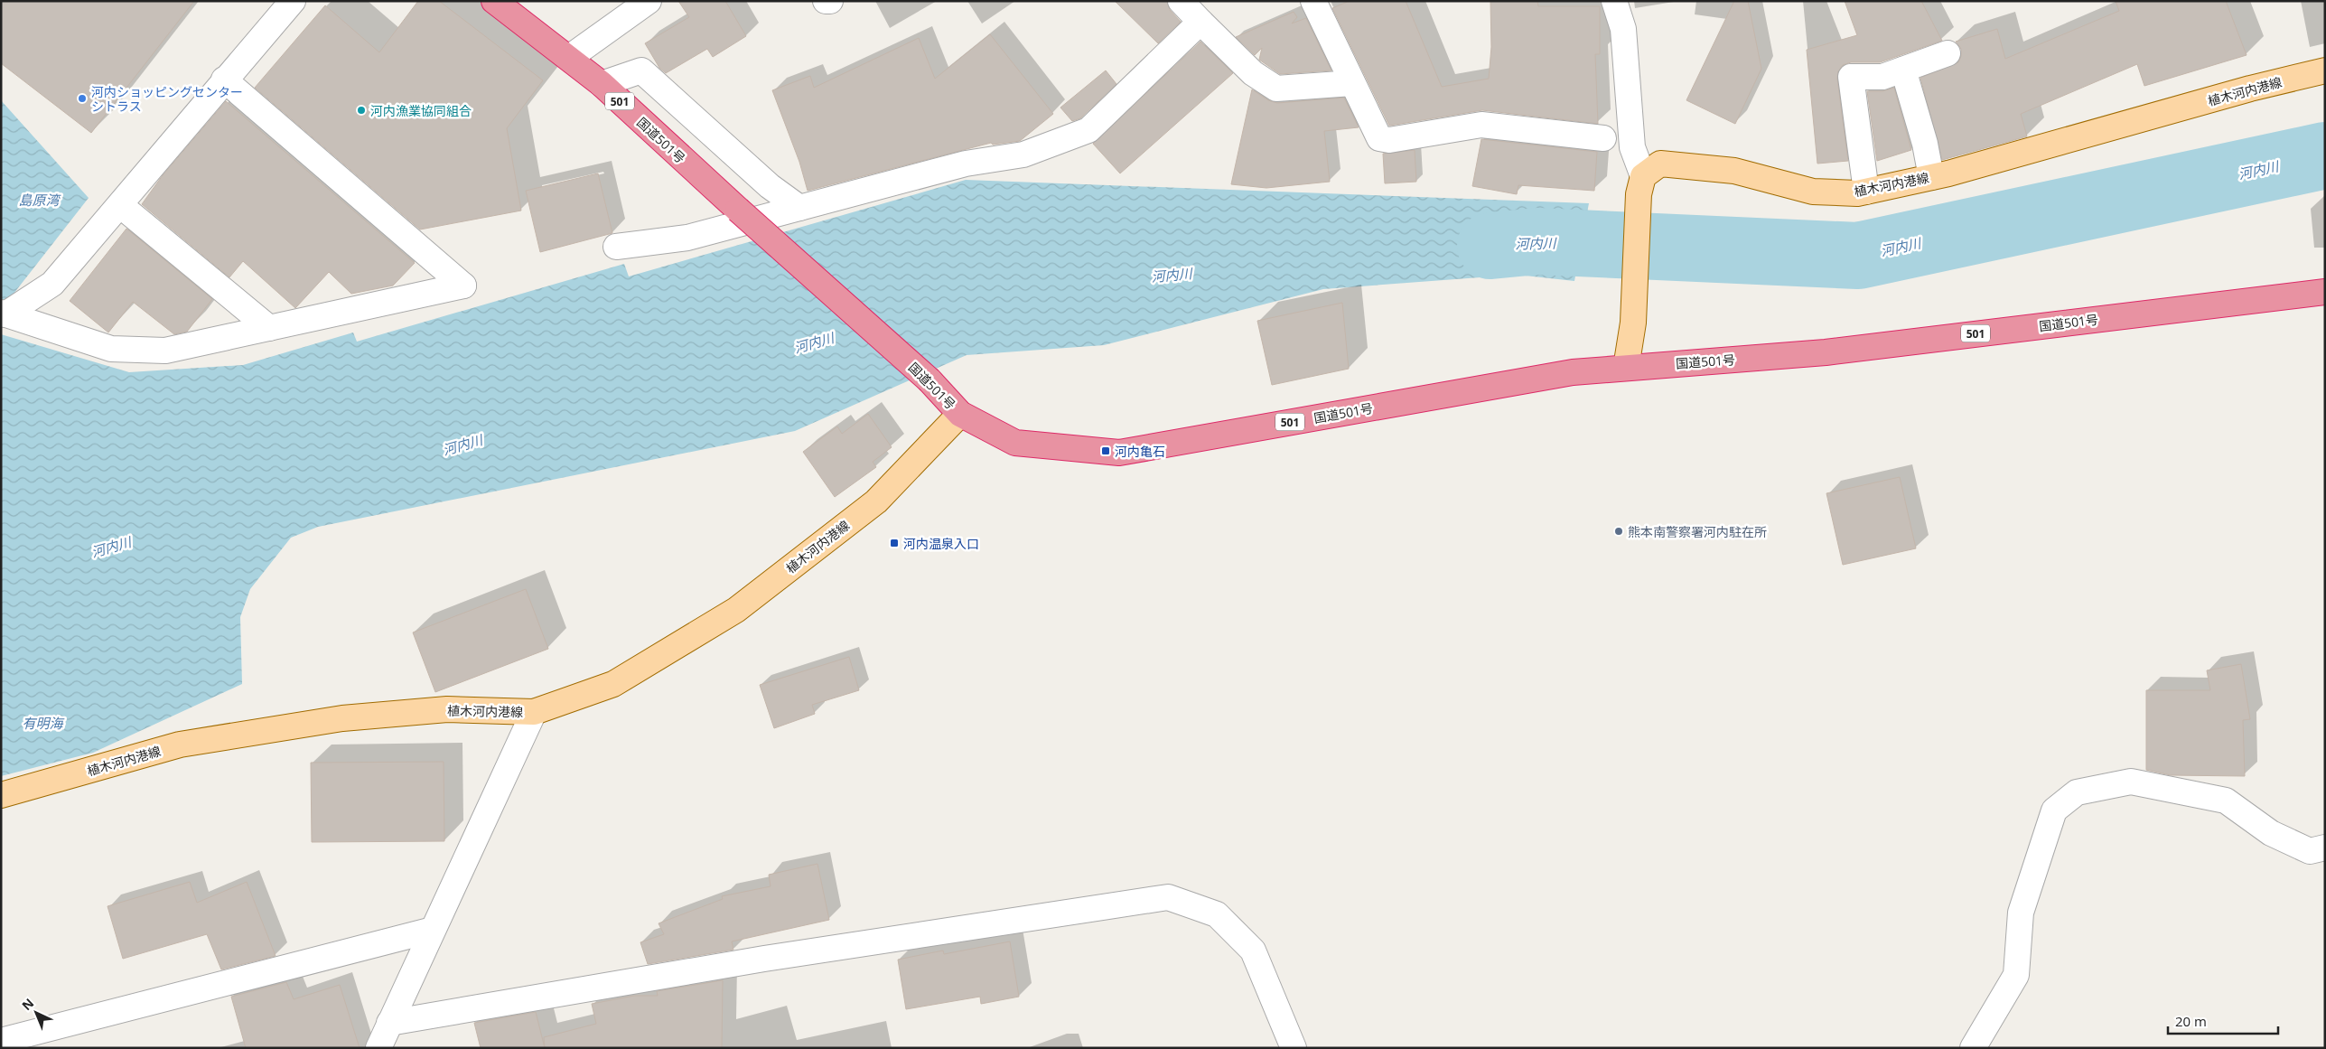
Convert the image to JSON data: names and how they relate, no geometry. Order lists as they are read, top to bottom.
{
  "streets": {
    "highway": ["501", "国道501号"],
    "main road": ["植木河内港線"]
  },
  "crossings": [
    ["植木河内港線", "国道501号"]
  ],
  "water": ["河内川", "島原湾", "有明海"],
  "places": {
    "other": ["河内ショッピングセンター シトラス", "河内漁業協同組合", "熊本南警察署河内駐在所"],
    "transit": ["河内亀石", "河内温泉入口"]
  },
  "scale_bar": "20 m",
  "north": "top left"
}
